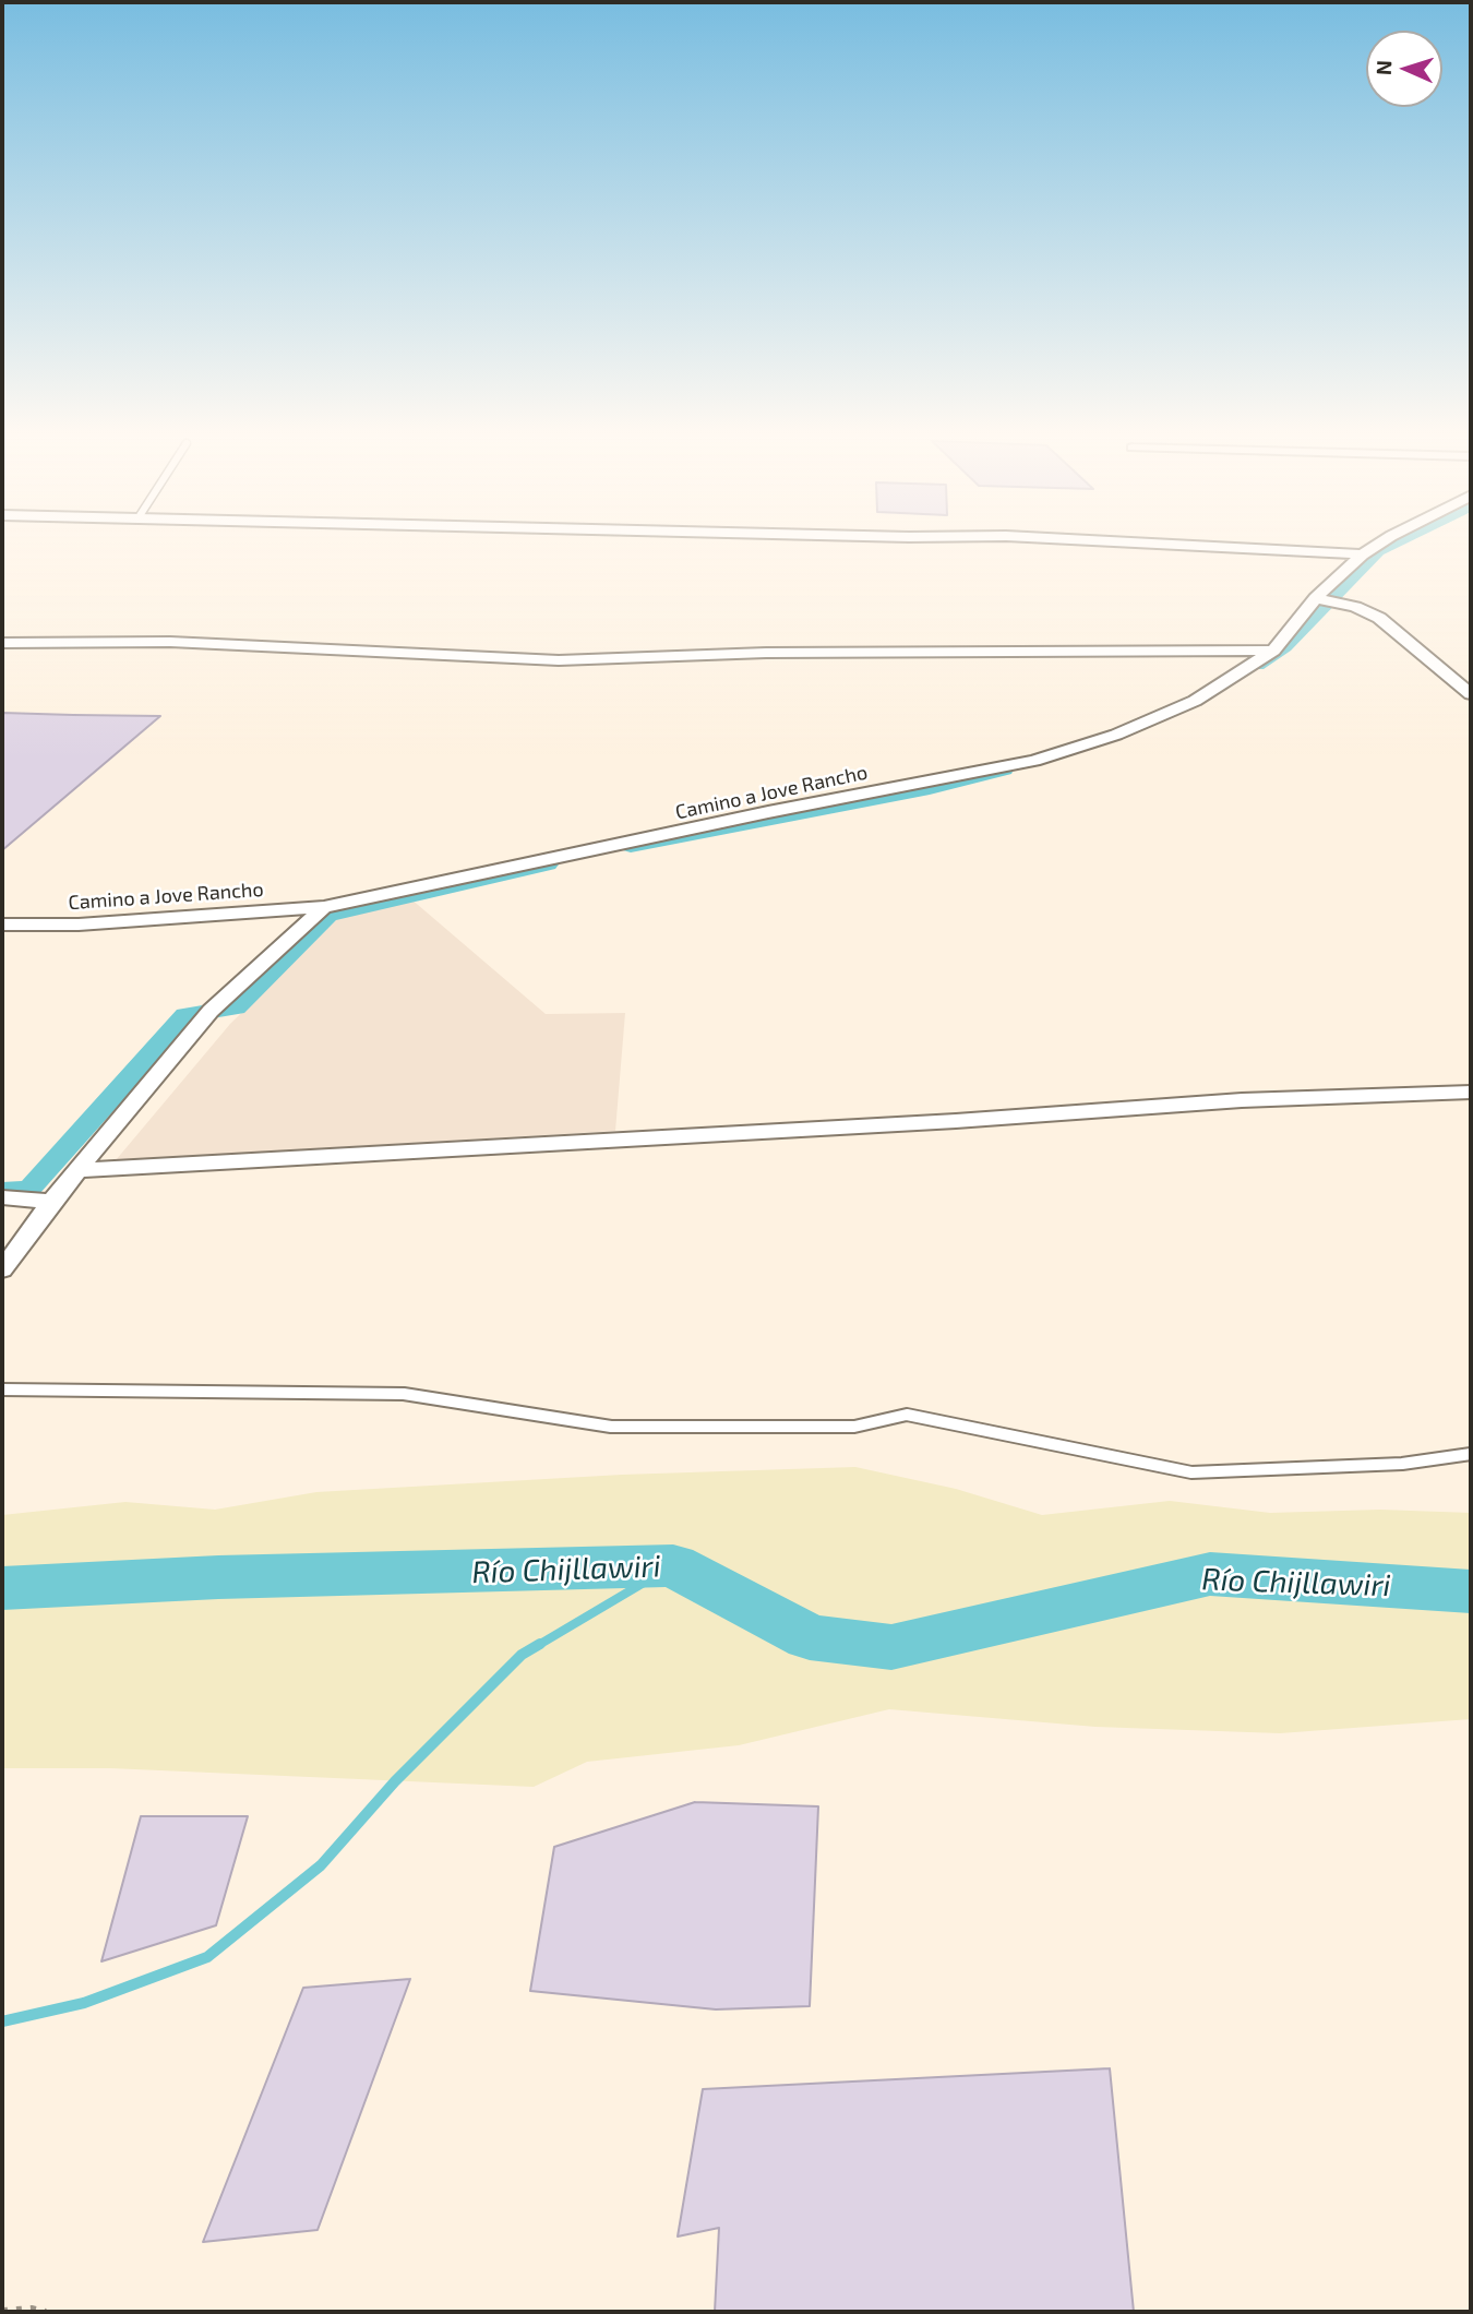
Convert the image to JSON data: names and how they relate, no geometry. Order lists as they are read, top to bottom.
{
  "streets": {
    "street": ["Camino a Jove Rancho"]
  },
  "water": ["Río Chijllawiri"],
  "north": "left"
}
